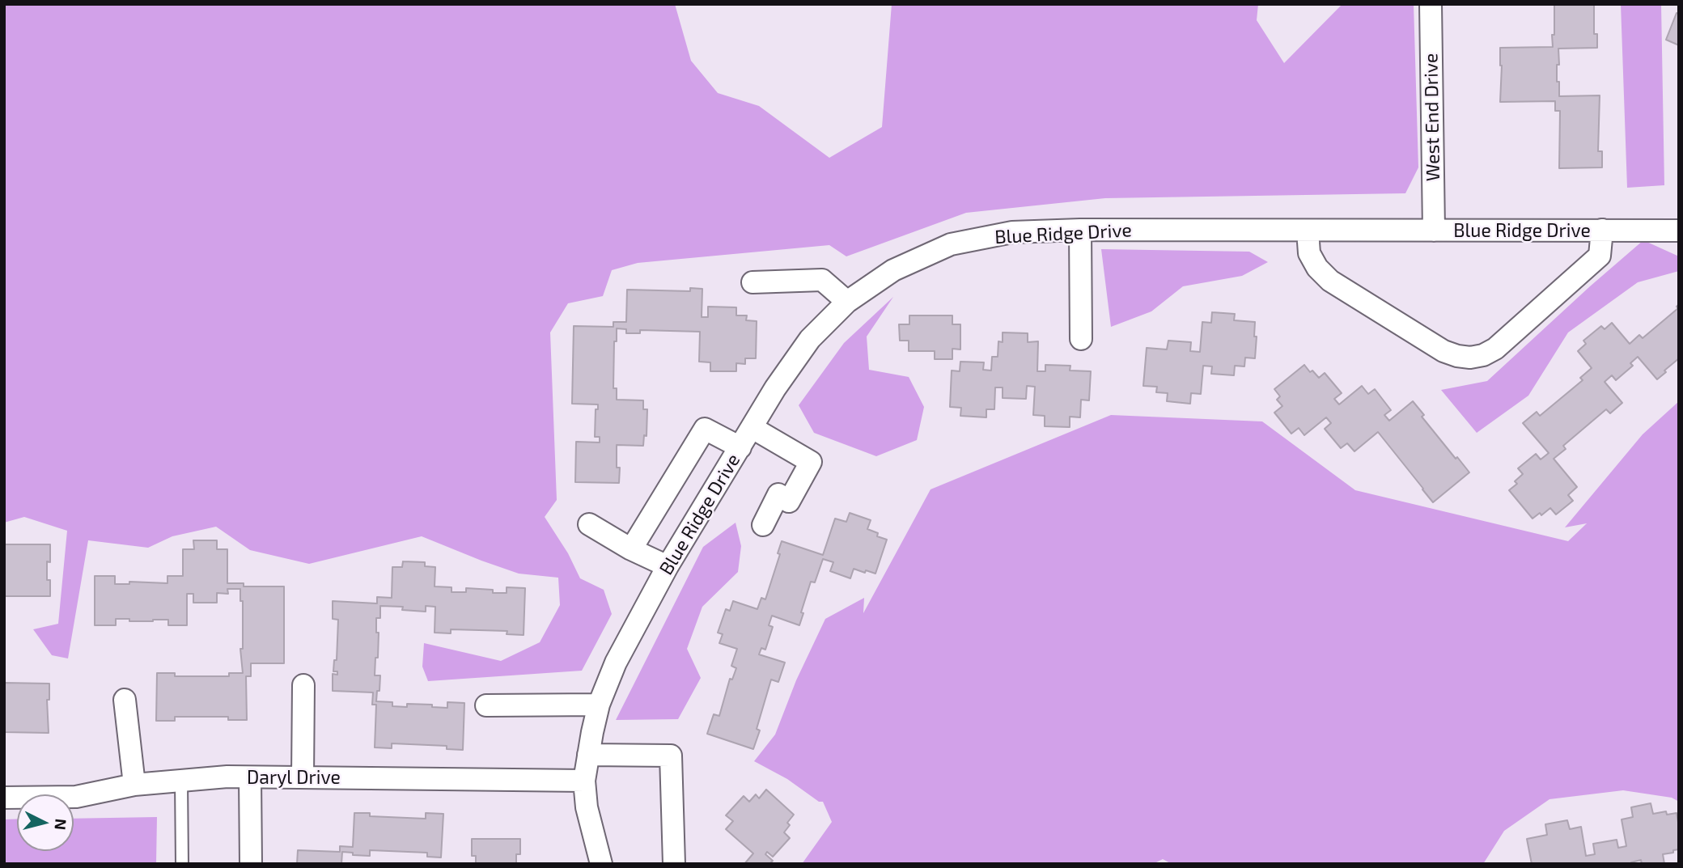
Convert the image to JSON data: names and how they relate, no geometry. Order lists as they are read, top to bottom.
{
  "streets": {
    "street": ["West End Drive", "Blue Ridge Drive", "Daryl Drive"]
  },
  "crossings": [
    ["West End Drive", "Blue Ridge Drive"],
    ["Blue Ridge Drive", "Daryl Drive"]
  ],
  "north": "right"
}
